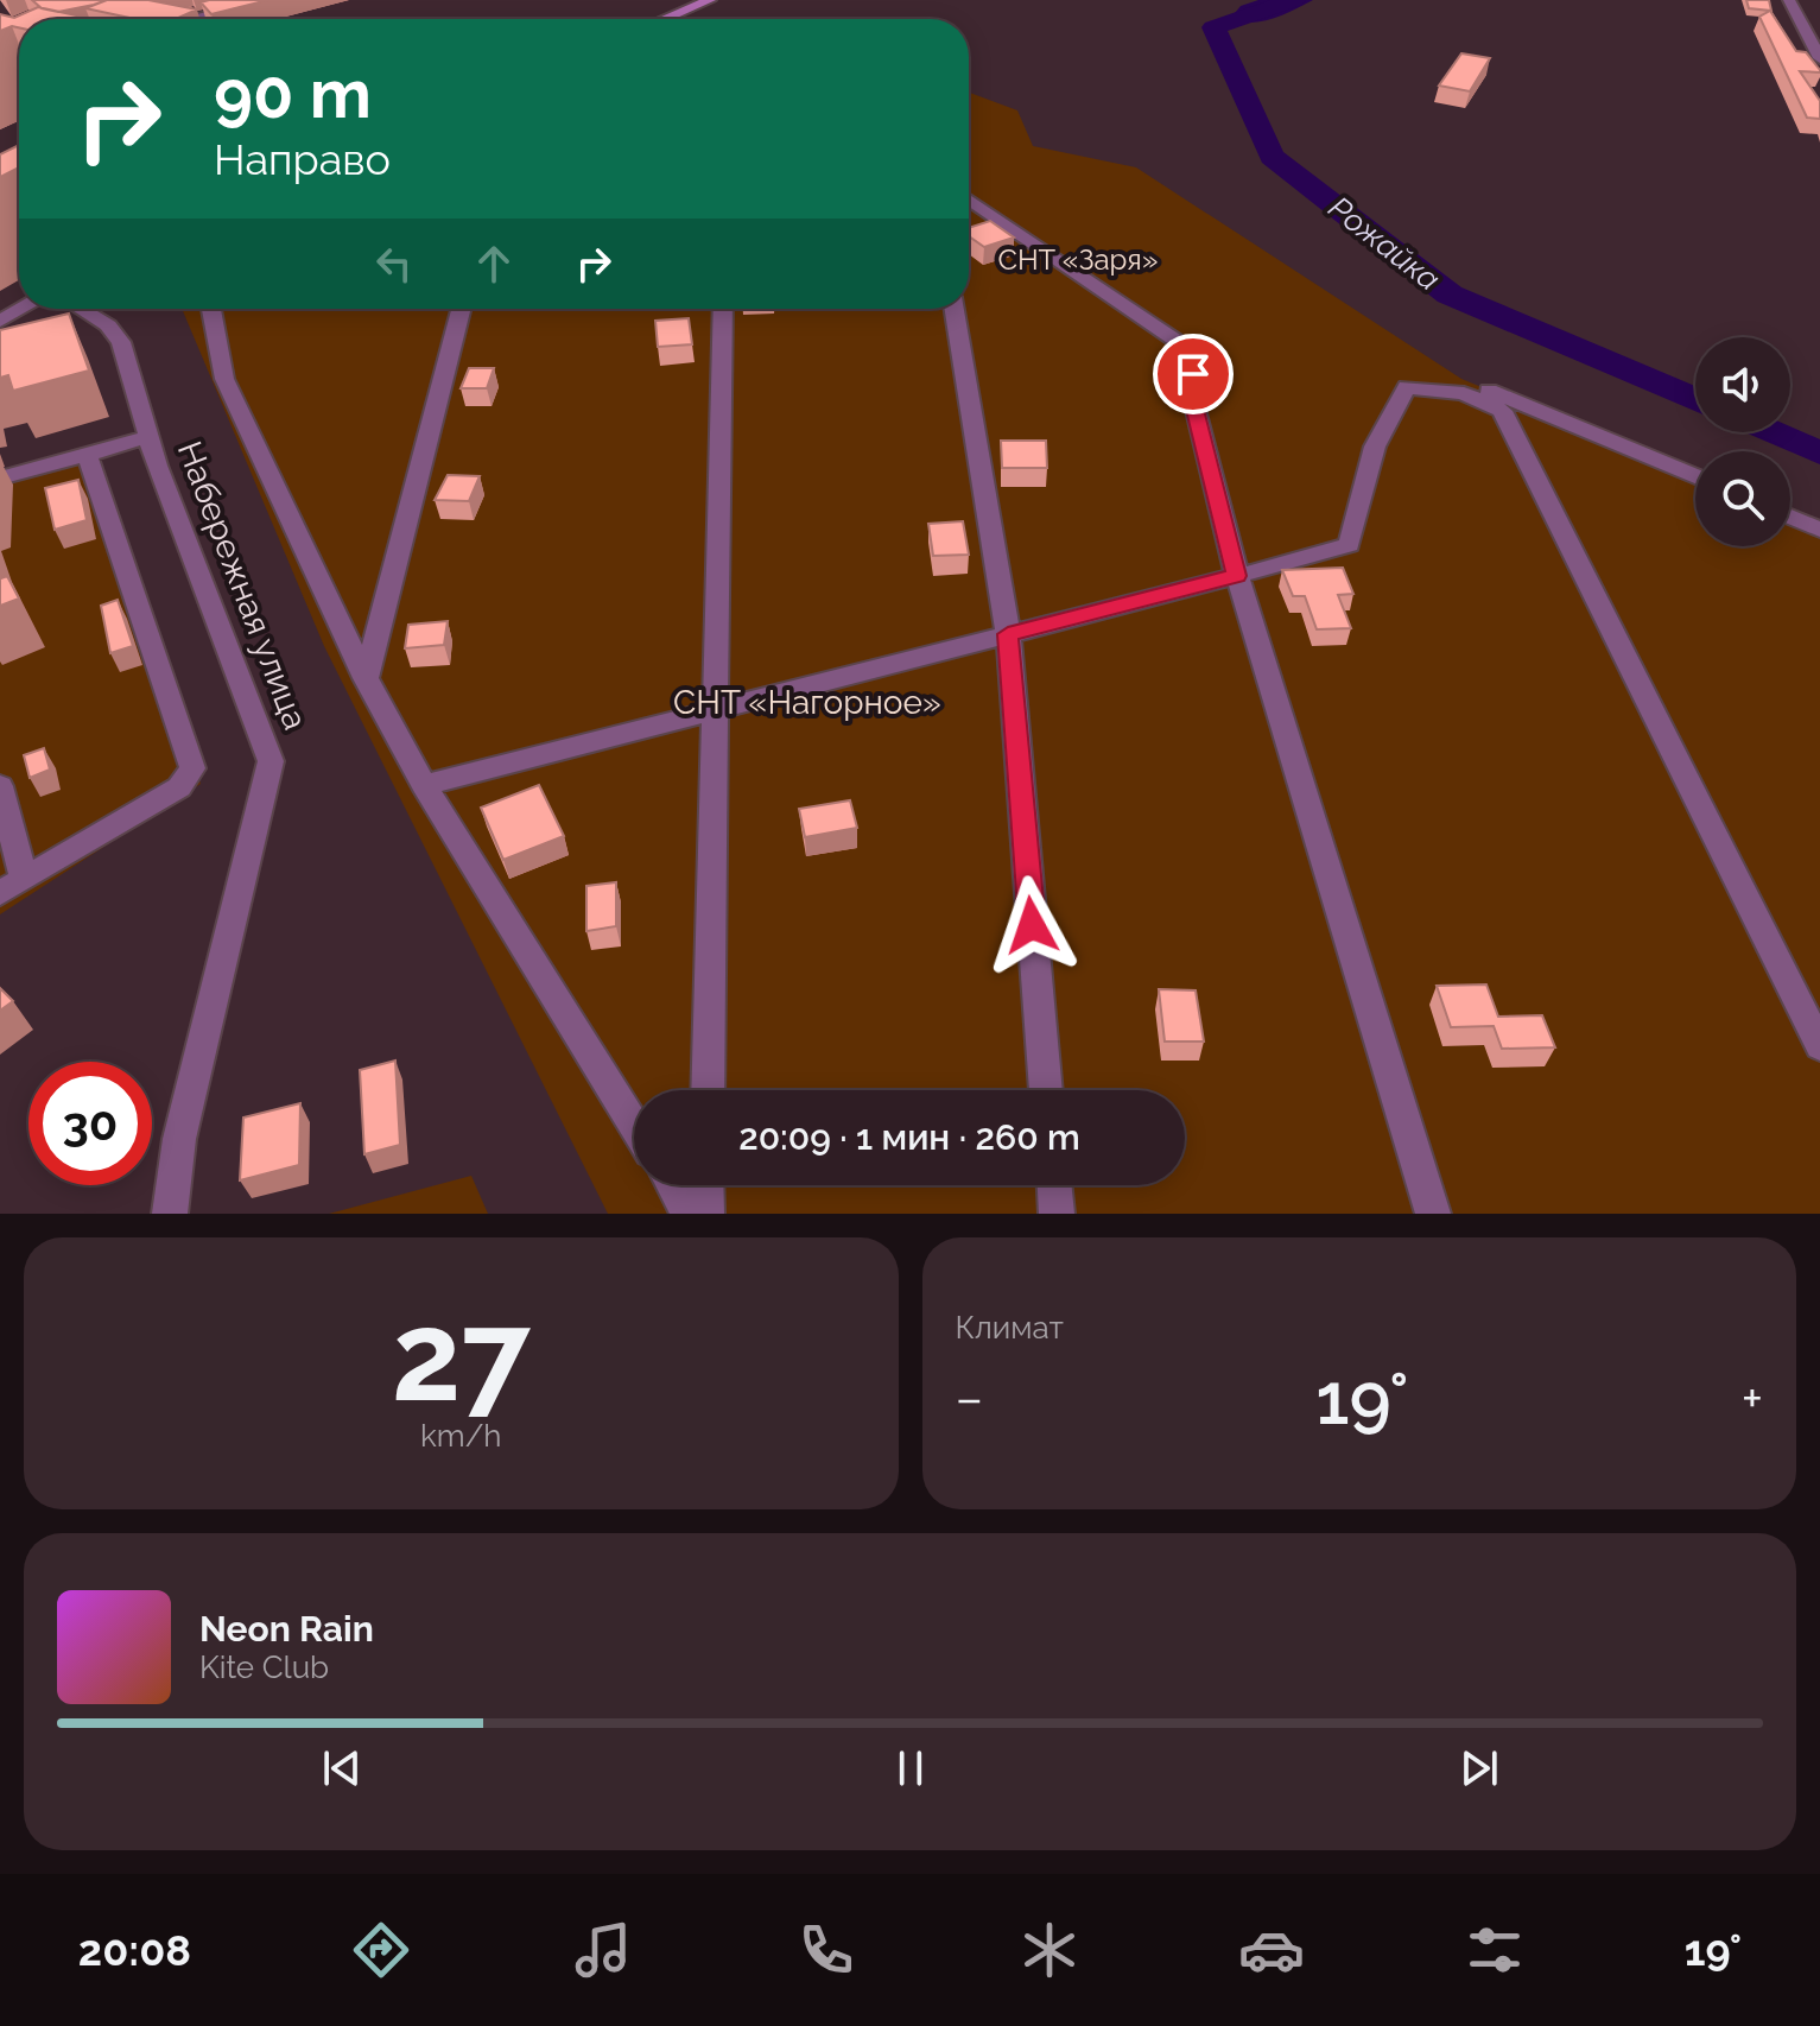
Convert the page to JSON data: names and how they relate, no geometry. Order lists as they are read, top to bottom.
{
  "streets": {
    "street": ["Набережная улица"]
  },
  "water": ["Рожайка"],
  "parks": ["СНТ «Заря»", "СНТ «Нагорное»"],
  "page": {
    "turn": ["90 m", "Направо"],
    "limit": "30",
    "trip": "20:09 · 1 мин · 260 m",
    "tile": [
      ["27", "km/h"],
      "Климат"
    ],
    "heat": ["−", "19°", "+"],
    "song": ["Neon Rain", "Kite Club"],
    "tabs": ["20:08", "19°"]
  }
}
